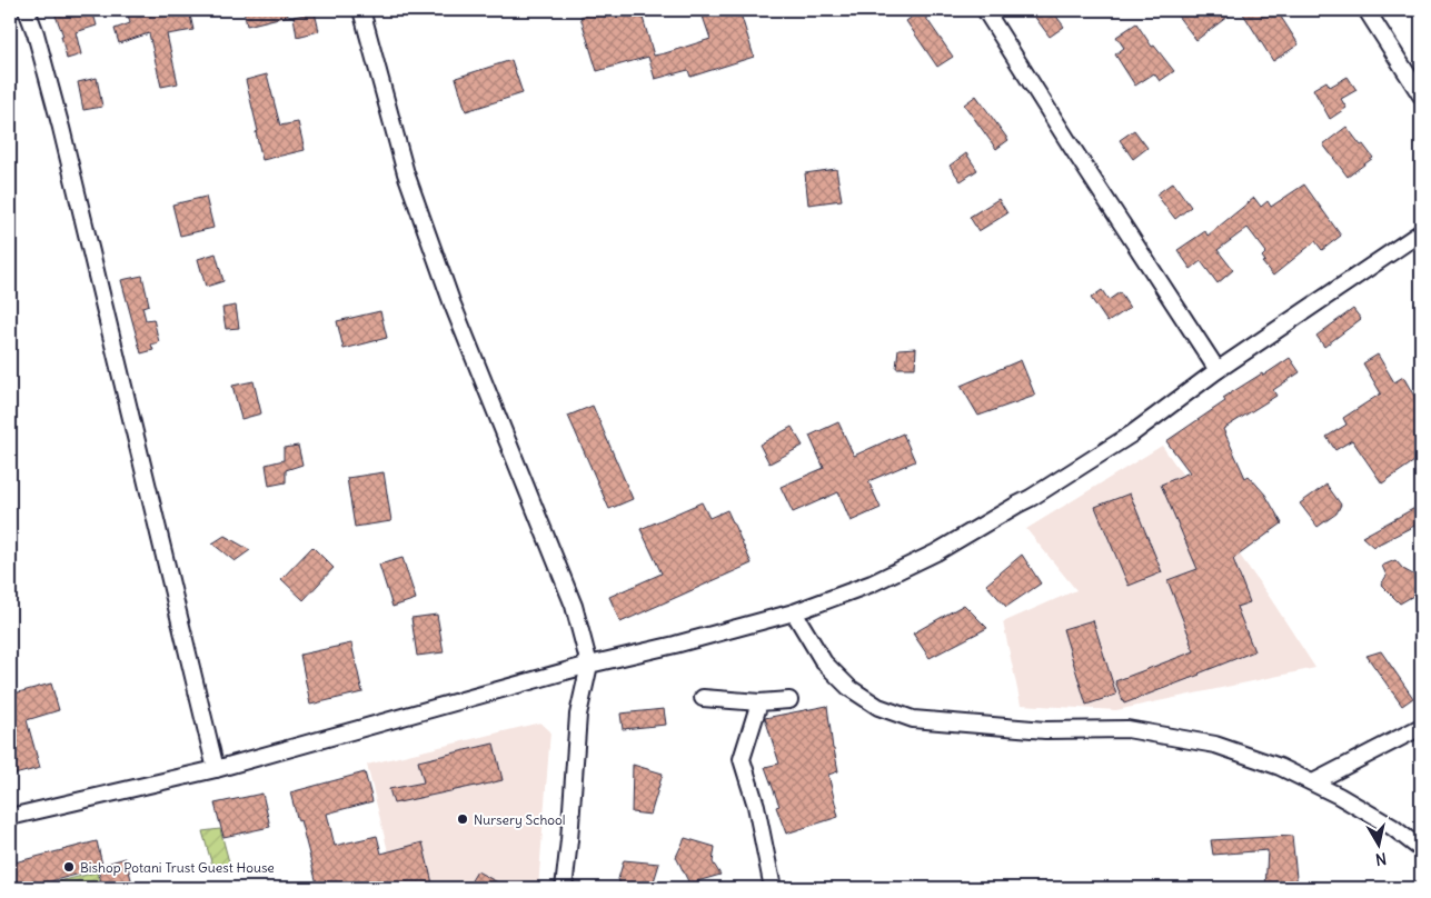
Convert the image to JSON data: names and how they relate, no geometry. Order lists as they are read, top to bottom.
{
  "places": ["Nursery School", "Bishop Potani Trust Guest House"],
  "north": "bottom"
}
